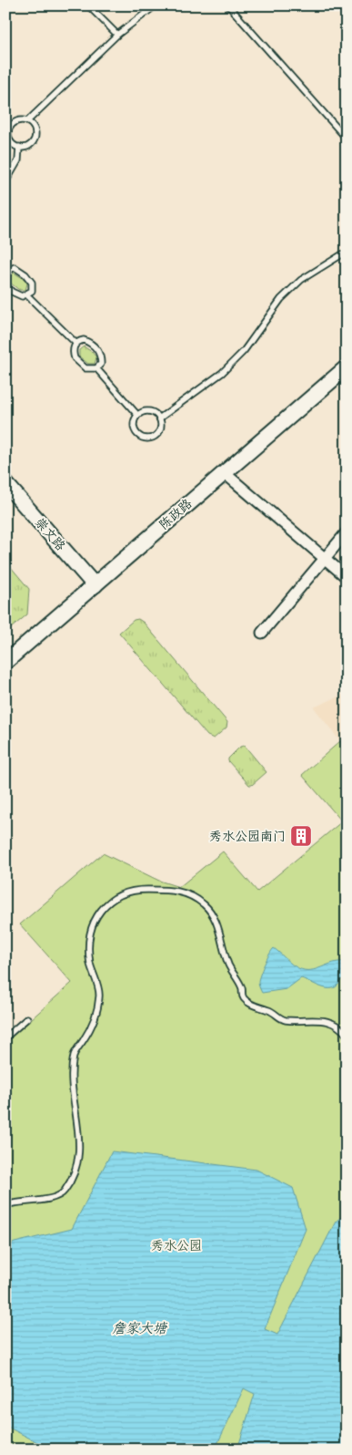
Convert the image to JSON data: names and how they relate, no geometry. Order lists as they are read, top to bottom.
{
  "streets": {
    "street": ["陈政路", "崇文路"]
  },
  "crossings": [
    ["陈政路", "崇文路"]
  ],
  "water": ["詹家大塘"],
  "parks": ["秀水公园"],
  "places": {
    "building": ["秀水公园南门"]
  }
}
